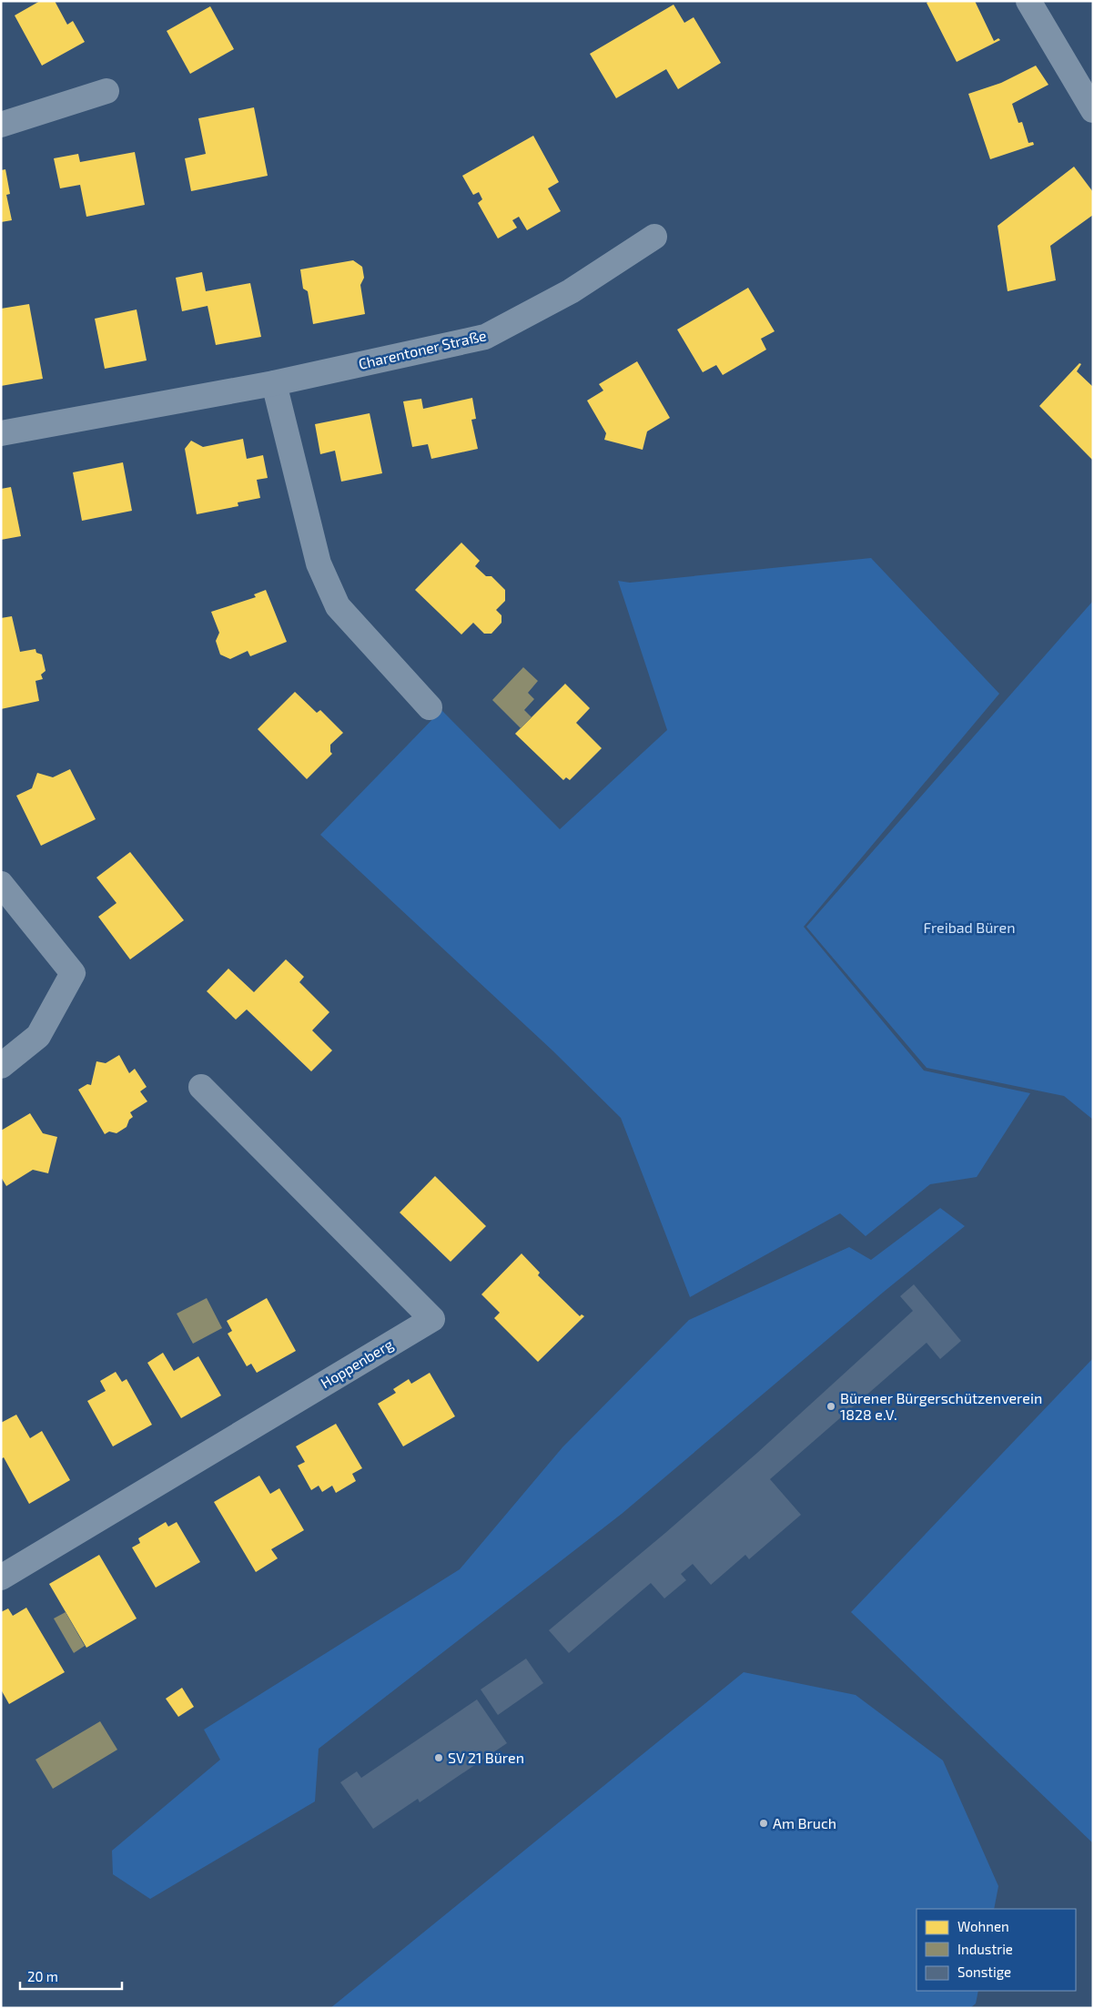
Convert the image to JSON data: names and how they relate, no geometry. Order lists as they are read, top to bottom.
{
  "streets": {
    "street": ["Charentoner Straße", "Hoppenberg"]
  },
  "parks": ["Freibad Büren"],
  "places": ["Bürener Bürgerschützenverein 1828 e.V.", "SV 21 Büren", "Am Bruch"],
  "legend": ["Wohnen", "Industrie", "Sonstige"],
  "scale_bar": "20 m"
}
